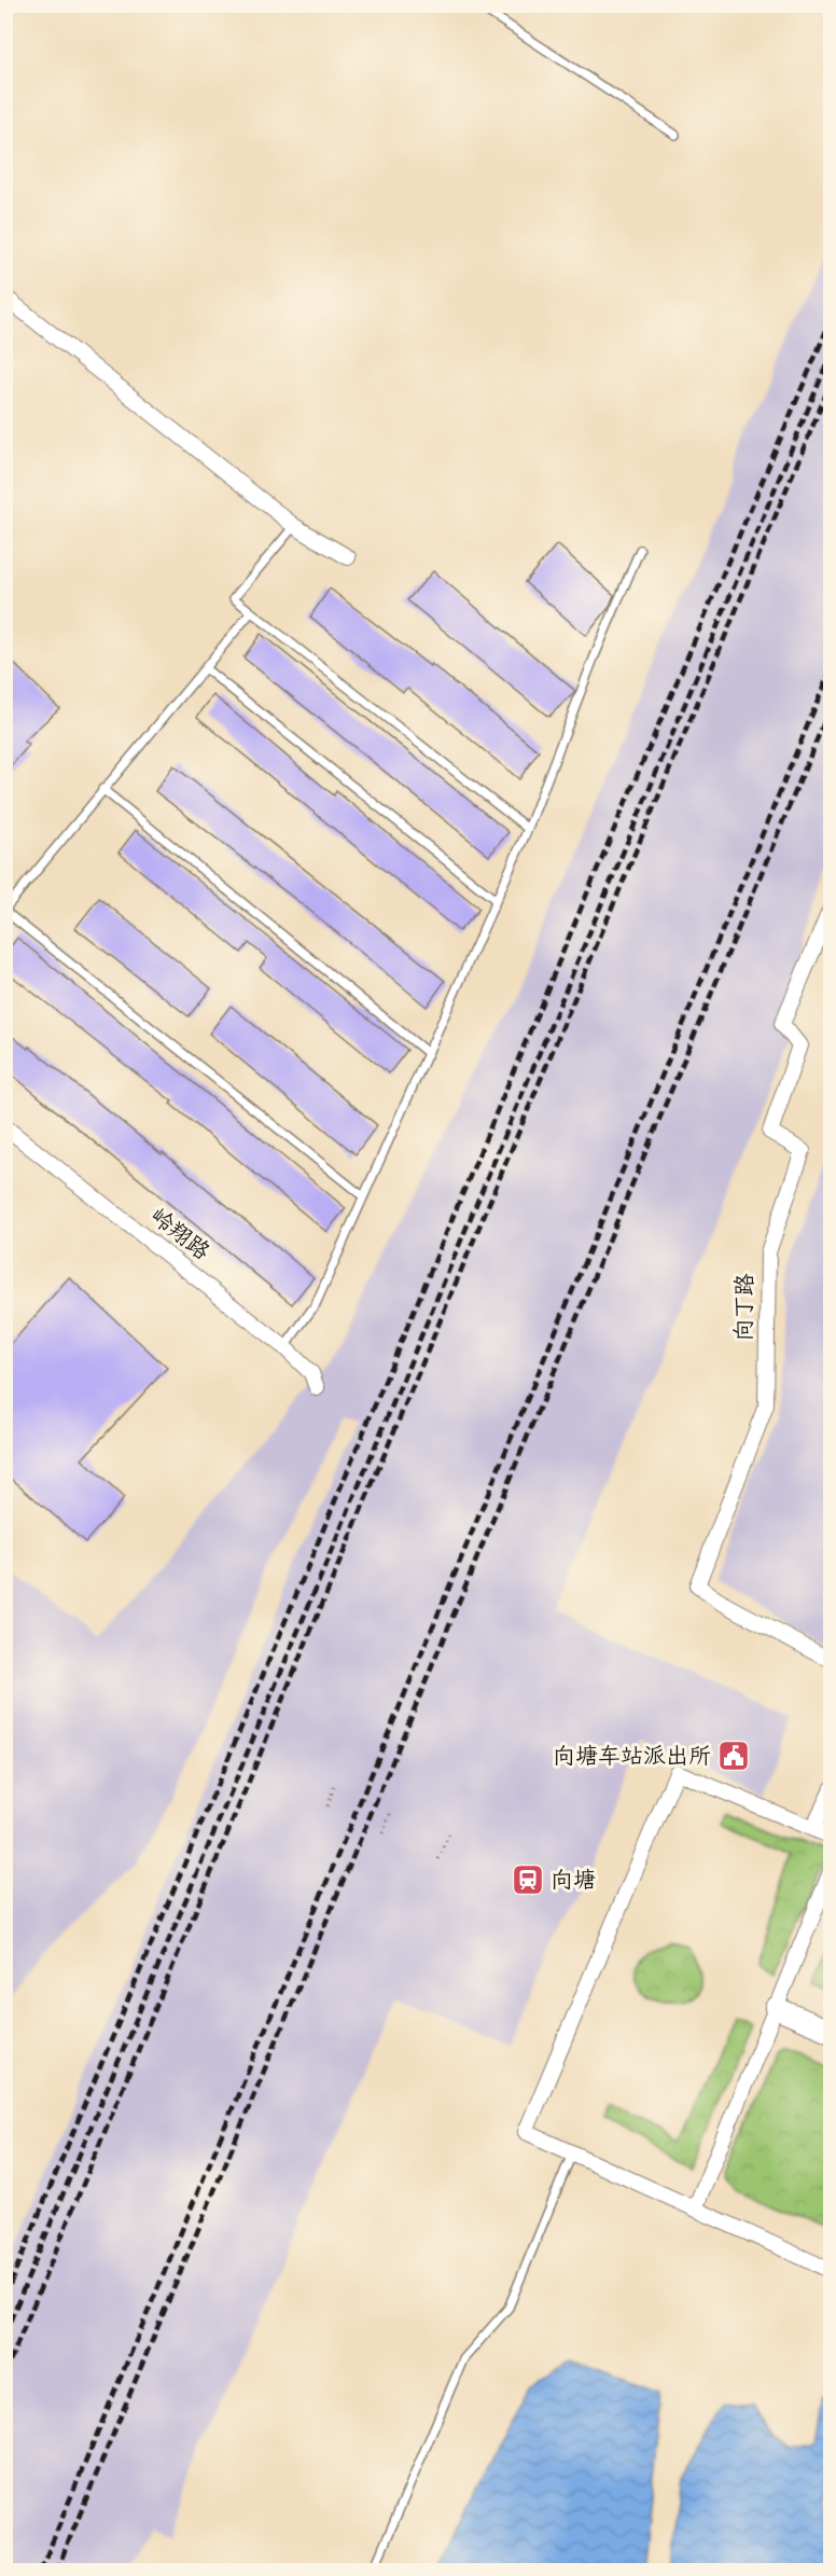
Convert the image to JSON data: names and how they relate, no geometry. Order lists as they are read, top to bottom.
{
  "streets": {
    "street": ["岭翔路", "向丁路"]
  },
  "places": {
    "public building": ["向塘车站派出所"],
    "station": ["向塘"]
  }
}
